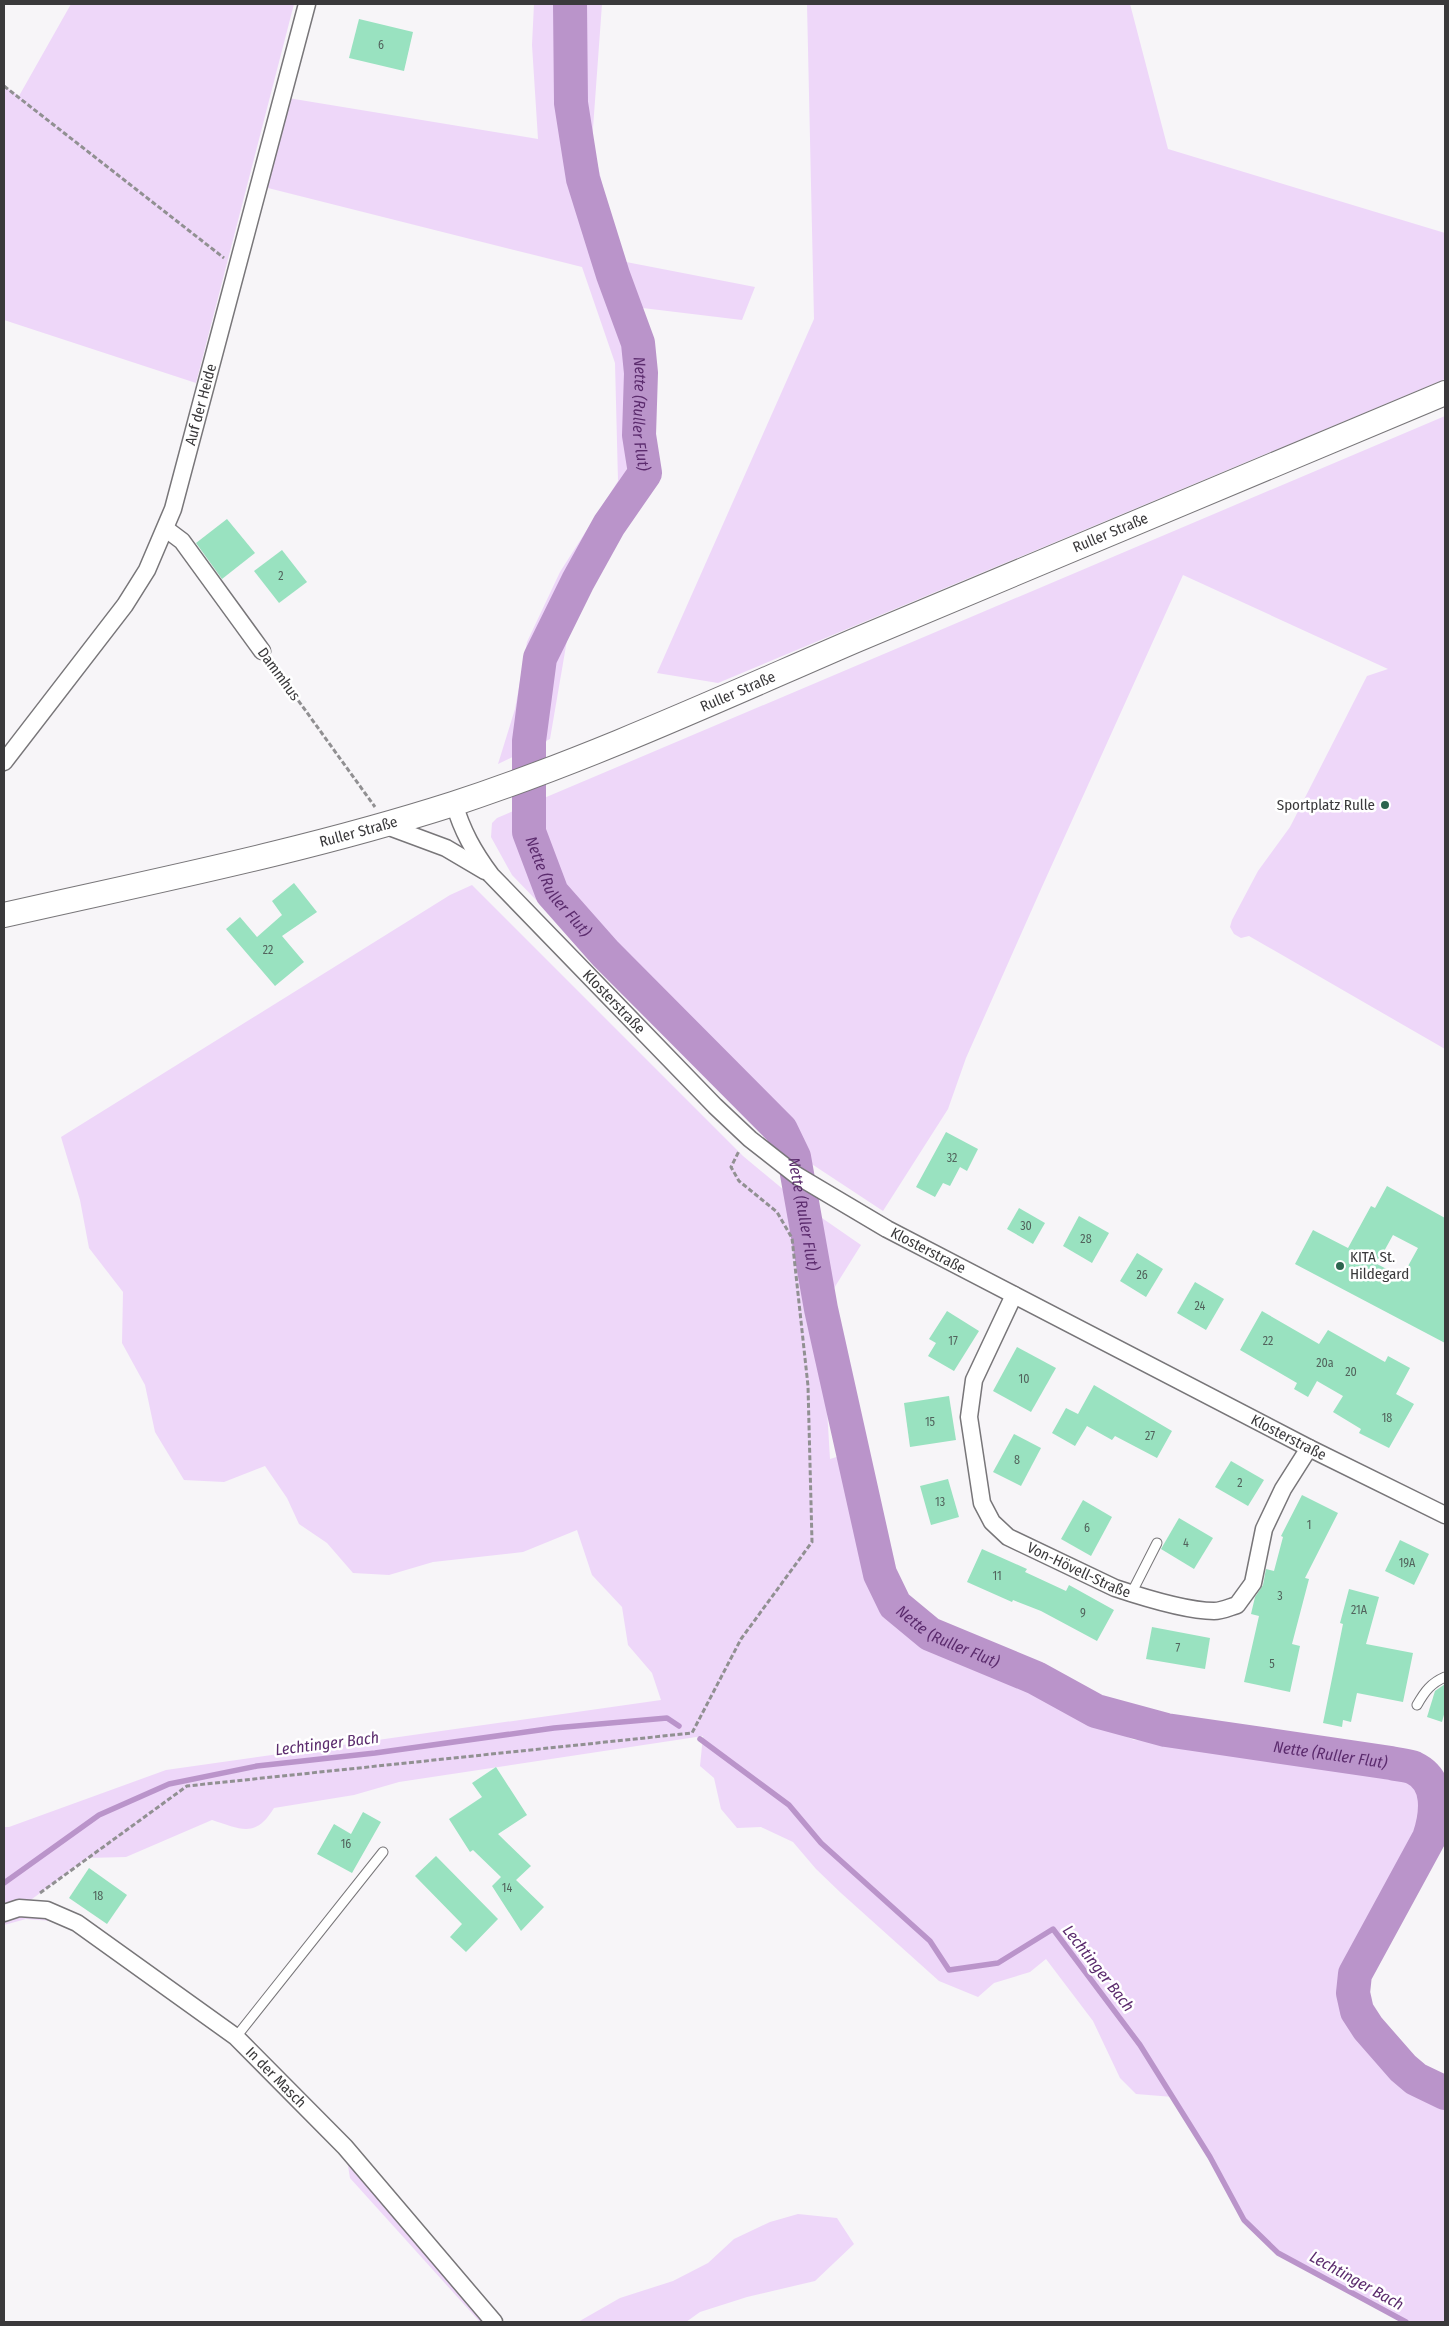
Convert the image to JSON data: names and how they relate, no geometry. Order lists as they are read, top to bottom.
{
  "streets": {
    "main road": ["Ruller Straße"],
    "street": [
      "Auf der Heide",
      "Dammhus",
      "Klosterstraße",
      "Von-Hövell-Straße",
      "In der Masch"
    ]
  },
  "crossings": [
    ["Auf der Heide", "Dammhus"],
    ["Ruller Straße", "Dammhus"],
    ["Ruller Straße", "Klosterstraße"],
    ["Dammhus", "Klosterstraße"],
    ["Klosterstraße", "Von-Hövell-Straße"]
  ],
  "water": ["Nette (Ruller Flut)", "Lechtinger Bach"],
  "places": ["Sportplatz Rulle", "KITA St. Hildegard"],
  "house_numbers": [
    "6",
    "2",
    "22",
    "32",
    "30",
    "28",
    "26",
    "24",
    "17",
    "22",
    "20a",
    "20",
    "10",
    "18",
    "15",
    "27",
    "8",
    "2",
    "13",
    "1",
    "6",
    "4",
    "19A",
    "11",
    "3",
    "21A",
    "9",
    "7",
    "5",
    "16",
    "14",
    "18"
  ]
}
